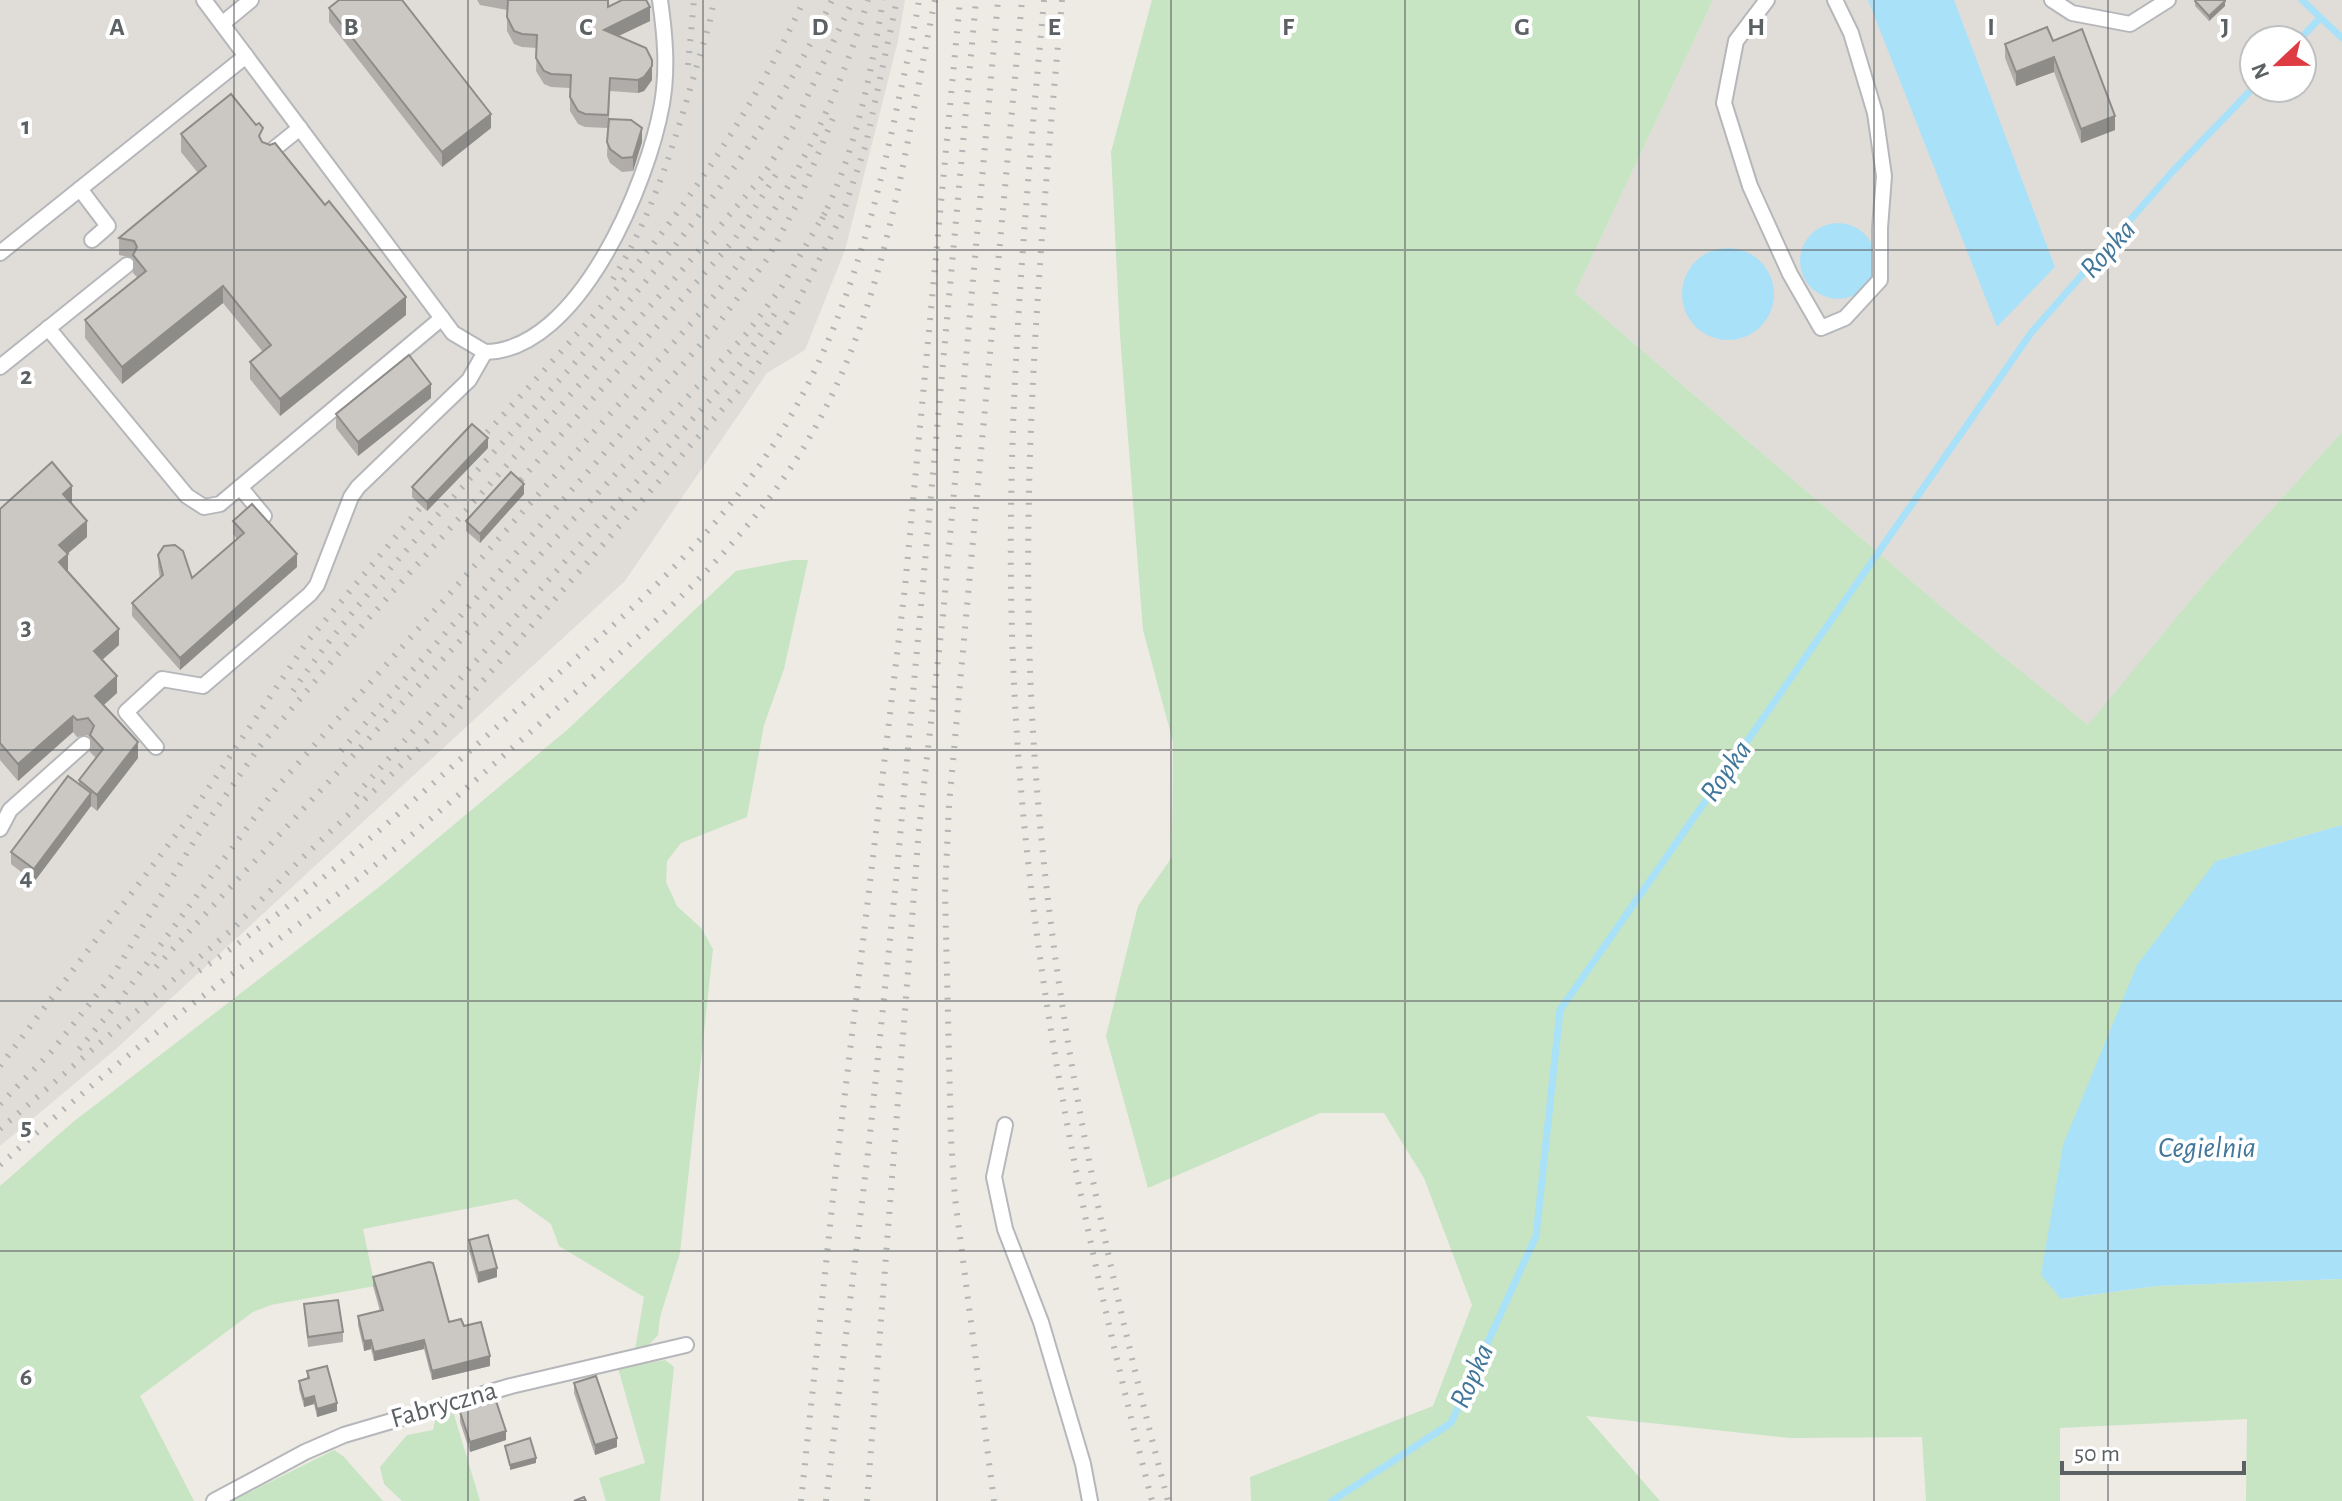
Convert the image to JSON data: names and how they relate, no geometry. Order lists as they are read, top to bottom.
{
  "streets": {
    "lane": ["Fabryczna"]
  },
  "water": ["Ropka", "Cegielnia"],
  "scale_bar": "50 m",
  "north": "left",
  "grid": {
    "columns": [
      "A",
      "B",
      "C",
      "D",
      "E",
      "F",
      "G",
      "H",
      "I",
      "J"
    ],
    "rows": [
      "1",
      "2",
      "3",
      "4",
      "5",
      "6"
    ]
  }
}
